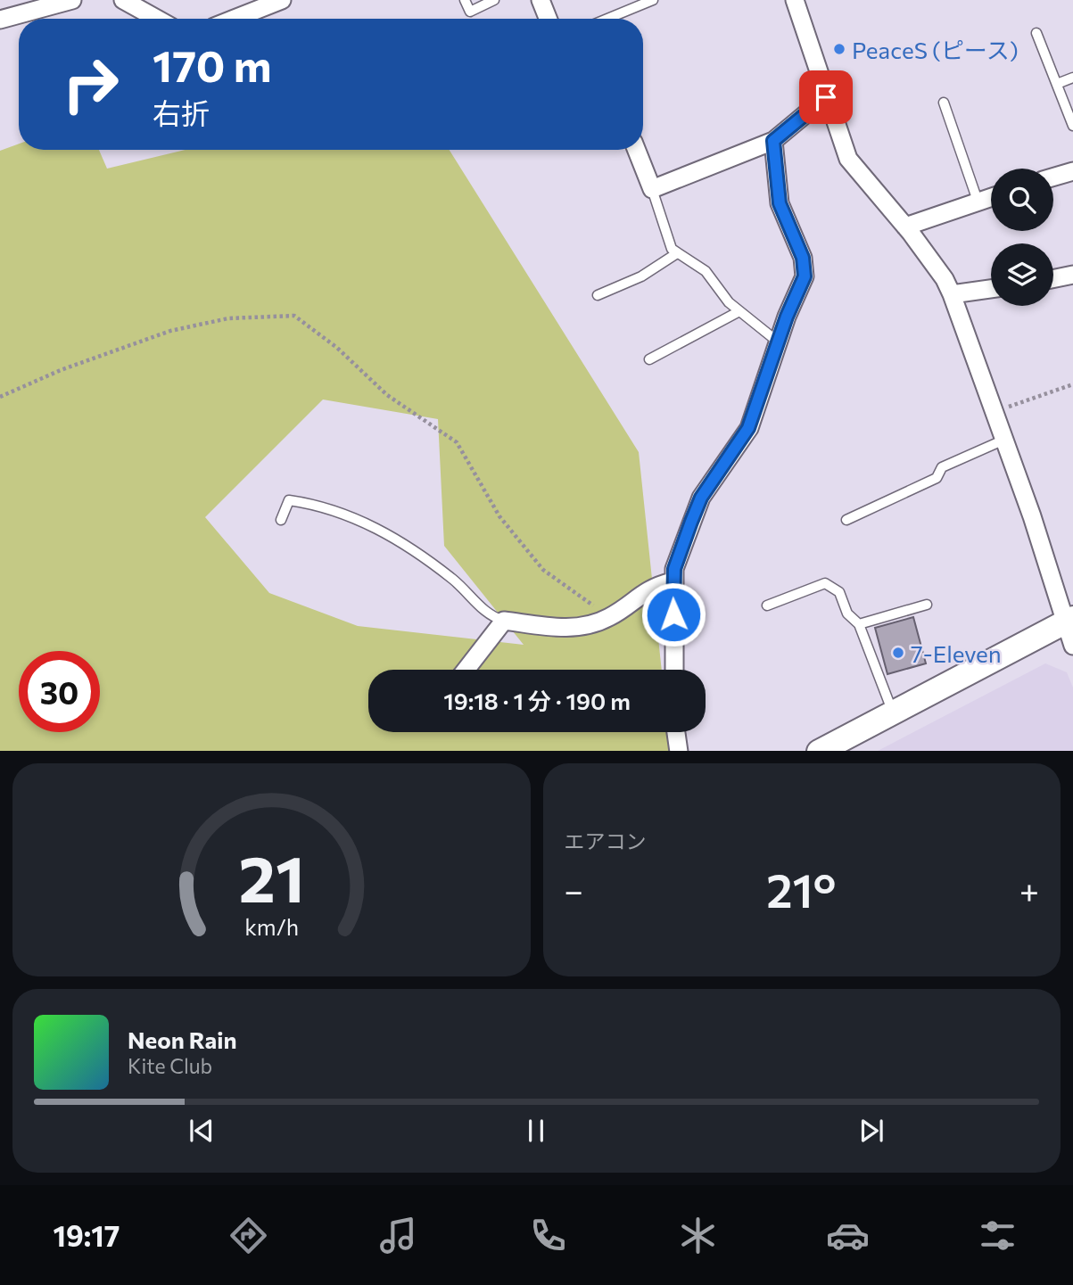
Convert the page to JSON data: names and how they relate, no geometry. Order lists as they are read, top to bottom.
{
  "places": ["PeaceS (ピース)", "7-Eleven"],
  "page": {
    "turn": ["170 m", "右折"],
    "limit": "30",
    "trip": "19:18 · 1 分 · 190 m",
    "tile": "エアコン",
    "heat": ["−", "21°", "+"],
    "song": ["Neon Rain", "Kite Club"],
    "tabs": "19:17",
    "gauge": ["21", "km/h"]
  }
}
